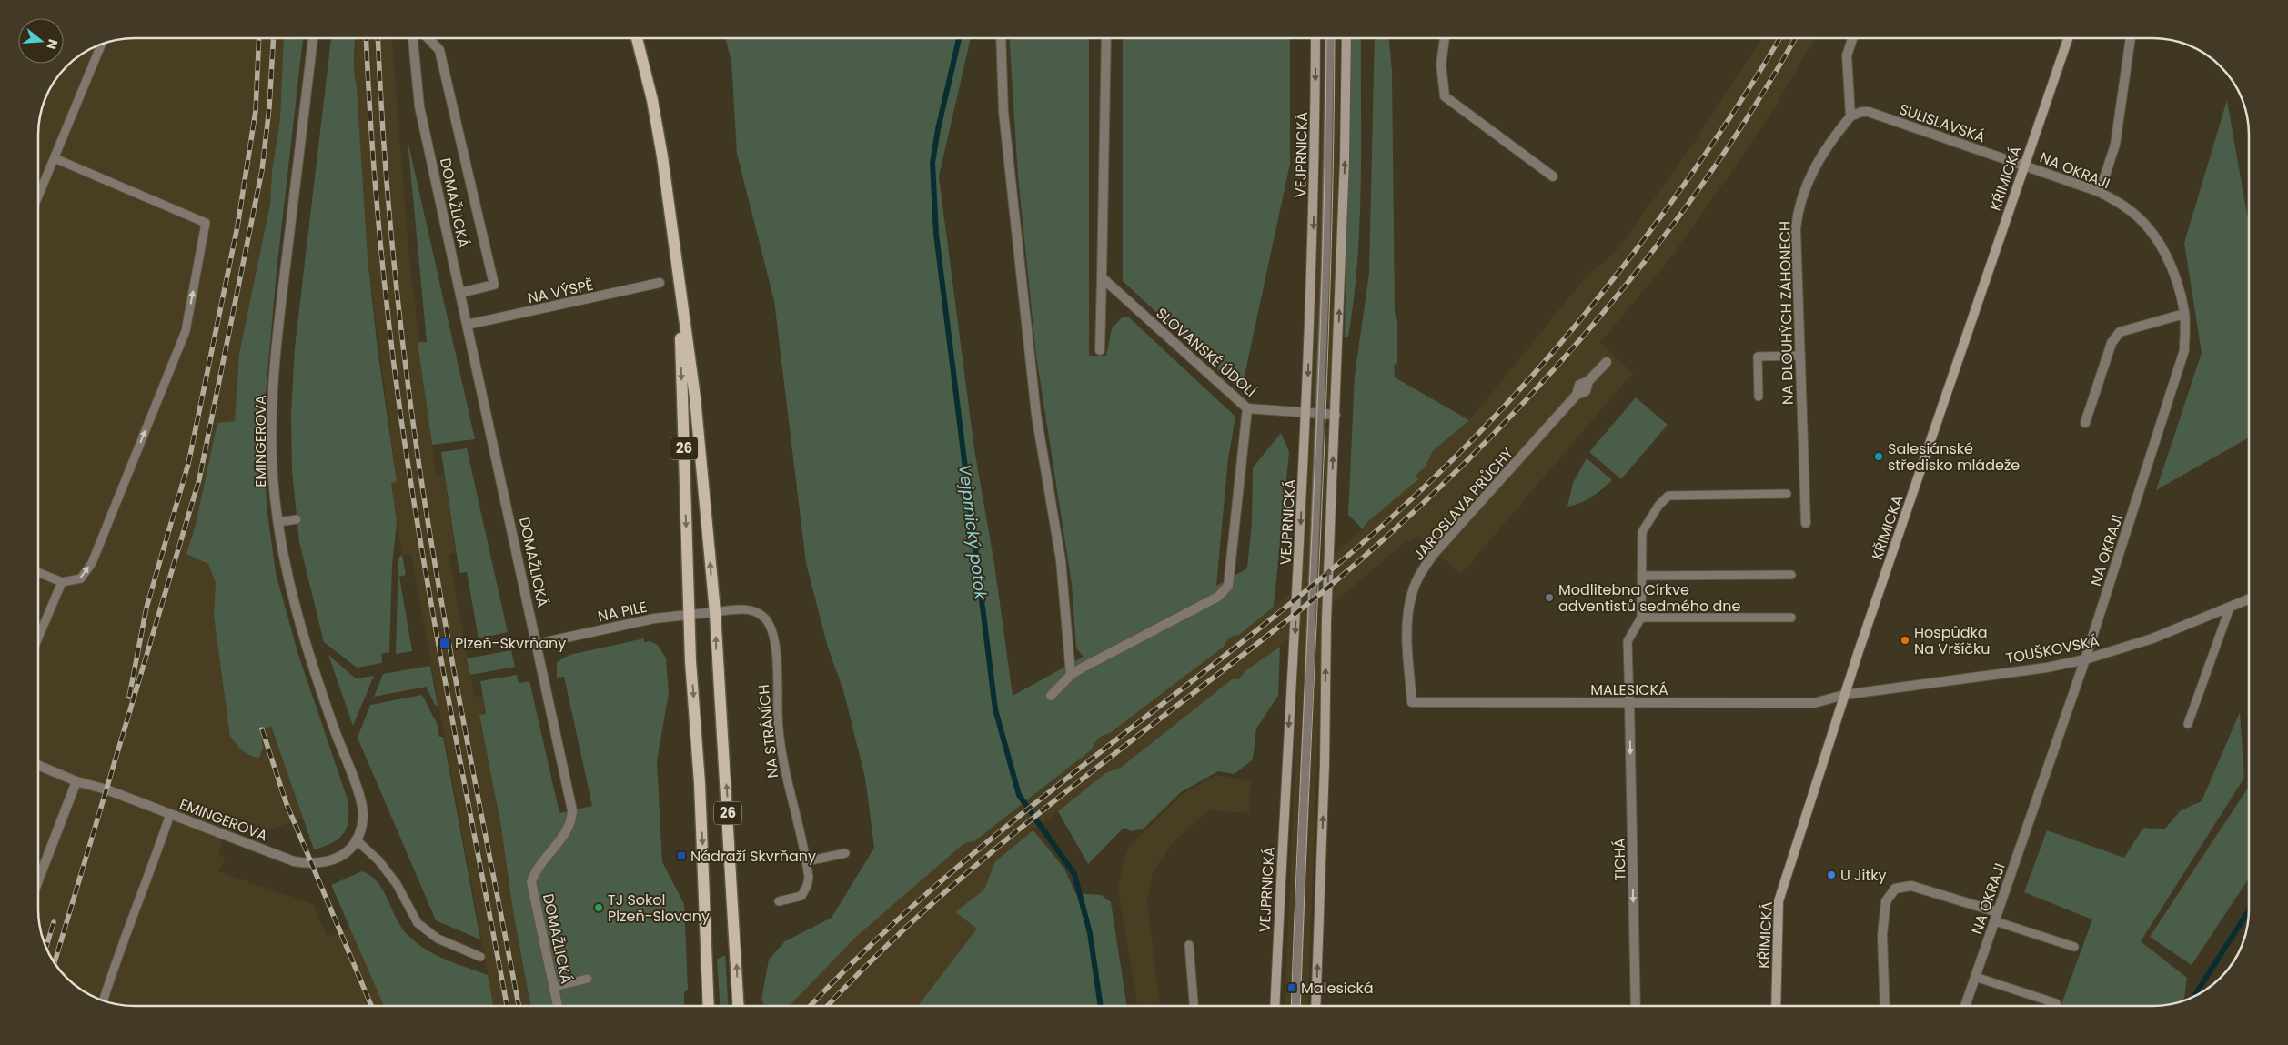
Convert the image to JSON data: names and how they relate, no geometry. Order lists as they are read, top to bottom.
{
  "streets": {
    "main road": ["VEJPRNICKÁ", "KŘIMICKÁ", "26"],
    "street": [
      "SULISLAVSKÁ",
      "NA OKRAJI",
      "DOMAŽLICKÁ",
      "NA VÝSPĚ",
      "NA DLOUHÝCH ZÁHONECH",
      "SLOVANSKÉ ÚDOLÍ",
      "EMINGEROVA",
      "JAROSLAVA PRŮCHY",
      "NA PILE",
      "TOUŠKOVSKÁ",
      "MALESICKÁ",
      "TICHÁ"
    ],
    "lane": ["NA STRÁNÍCH"]
  },
  "crossings": [
    ["SULISLAVSKÁ", "NA OKRAJI"],
    ["SULISLAVSKÁ", "KŘIMICKÁ"],
    ["SULISLAVSKÁ", "NA DLOUHÝCH ZÁHONECH"],
    ["VEJPRNICKÁ", "SLOVANSKÉ ÚDOLÍ"],
    ["NA OKRAJI", "KŘIMICKÁ"],
    ["NA OKRAJI", "TOUŠKOVSKÁ"],
    ["KŘIMICKÁ", "TOUŠKOVSKÁ"],
    ["KŘIMICKÁ", "MALESICKÁ"],
    ["DOMAŽLICKÁ", "NA VÝSPĚ"],
    ["DOMAŽLICKÁ", "NA PILE"],
    ["26", "NA PILE"],
    ["26", "NA STRÁNÍCH"],
    ["JAROSLAVA PRŮCHY", "MALESICKÁ"],
    ["NA PILE", "NA STRÁNÍCH"],
    ["TOUŠKOVSKÁ", "MALESICKÁ"],
    ["MALESICKÁ", "TICHÁ"]
  ],
  "one_way": ["TICHÁ"],
  "water": ["Vejprnický potok"],
  "places": {
    "other": [
      "Salesiánské středisko mládeže",
      "Modlitebna Církve adventistů sedmého dne",
      "Hospůdka Na Vršíčku",
      "U Jitky",
      "TJ Sokol Plzeň-Slovany"
    ],
    "transit": ["Plzeň-Skvrňany", "Nádraží Skvrňany", "Malesická"]
  },
  "north": "right"
}
